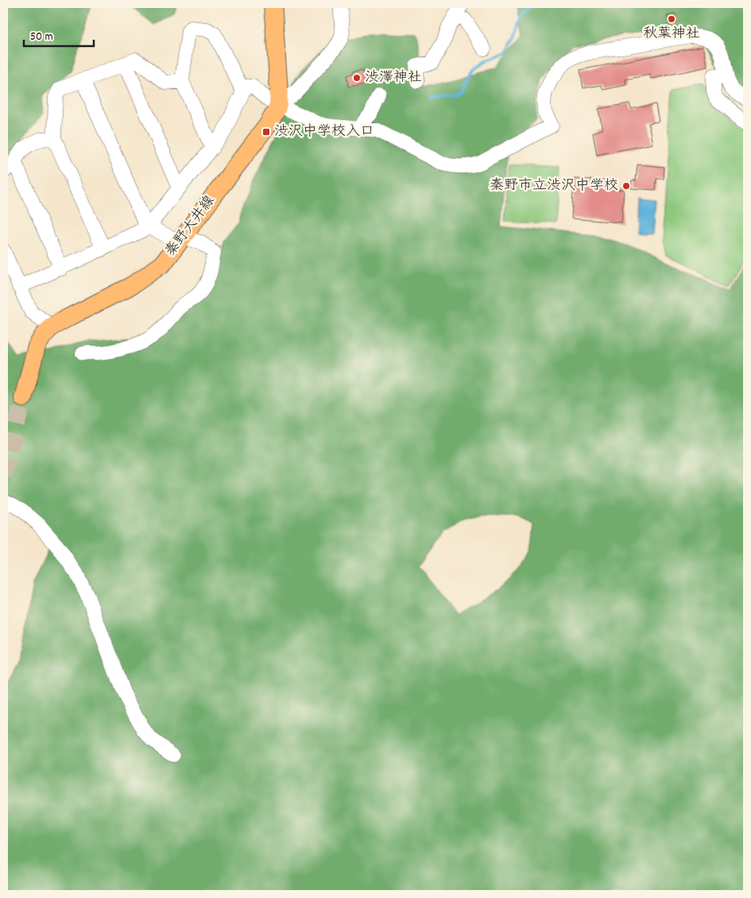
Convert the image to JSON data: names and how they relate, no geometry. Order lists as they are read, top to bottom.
{
  "streets": {
    "main road": ["秦野大井線"]
  },
  "places": {
    "other": ["秋葉神社", "渋澤神社", "秦野市立渋沢中学校"],
    "transit": ["渋沢中学校入口"]
  },
  "scale_bar": "50 m"
}
